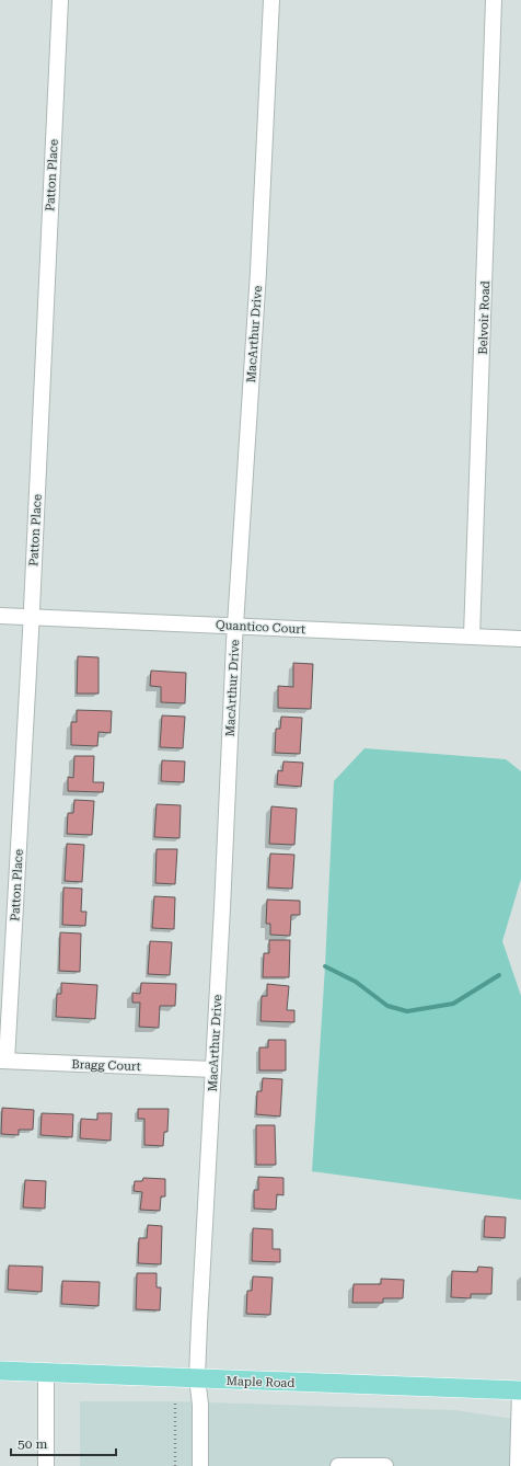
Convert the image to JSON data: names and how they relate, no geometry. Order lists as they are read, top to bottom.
{
  "streets": {
    "main road": ["Maple Road"],
    "street": [
      "Patton Place",
      "Belvoir Road",
      "MacArthur Drive",
      "Quantico Court",
      "Bragg Court"
    ]
  },
  "crossings": [
    ["Patton Place", "Quantico Court"],
    ["Patton Place", "Bragg Court"],
    ["Belvoir Road", "Quantico Court"],
    ["MacArthur Drive", "Quantico Court"],
    ["MacArthur Drive", "Bragg Court"],
    ["MacArthur Drive", "Maple Road"]
  ],
  "scale_bar": "50 m"
}
